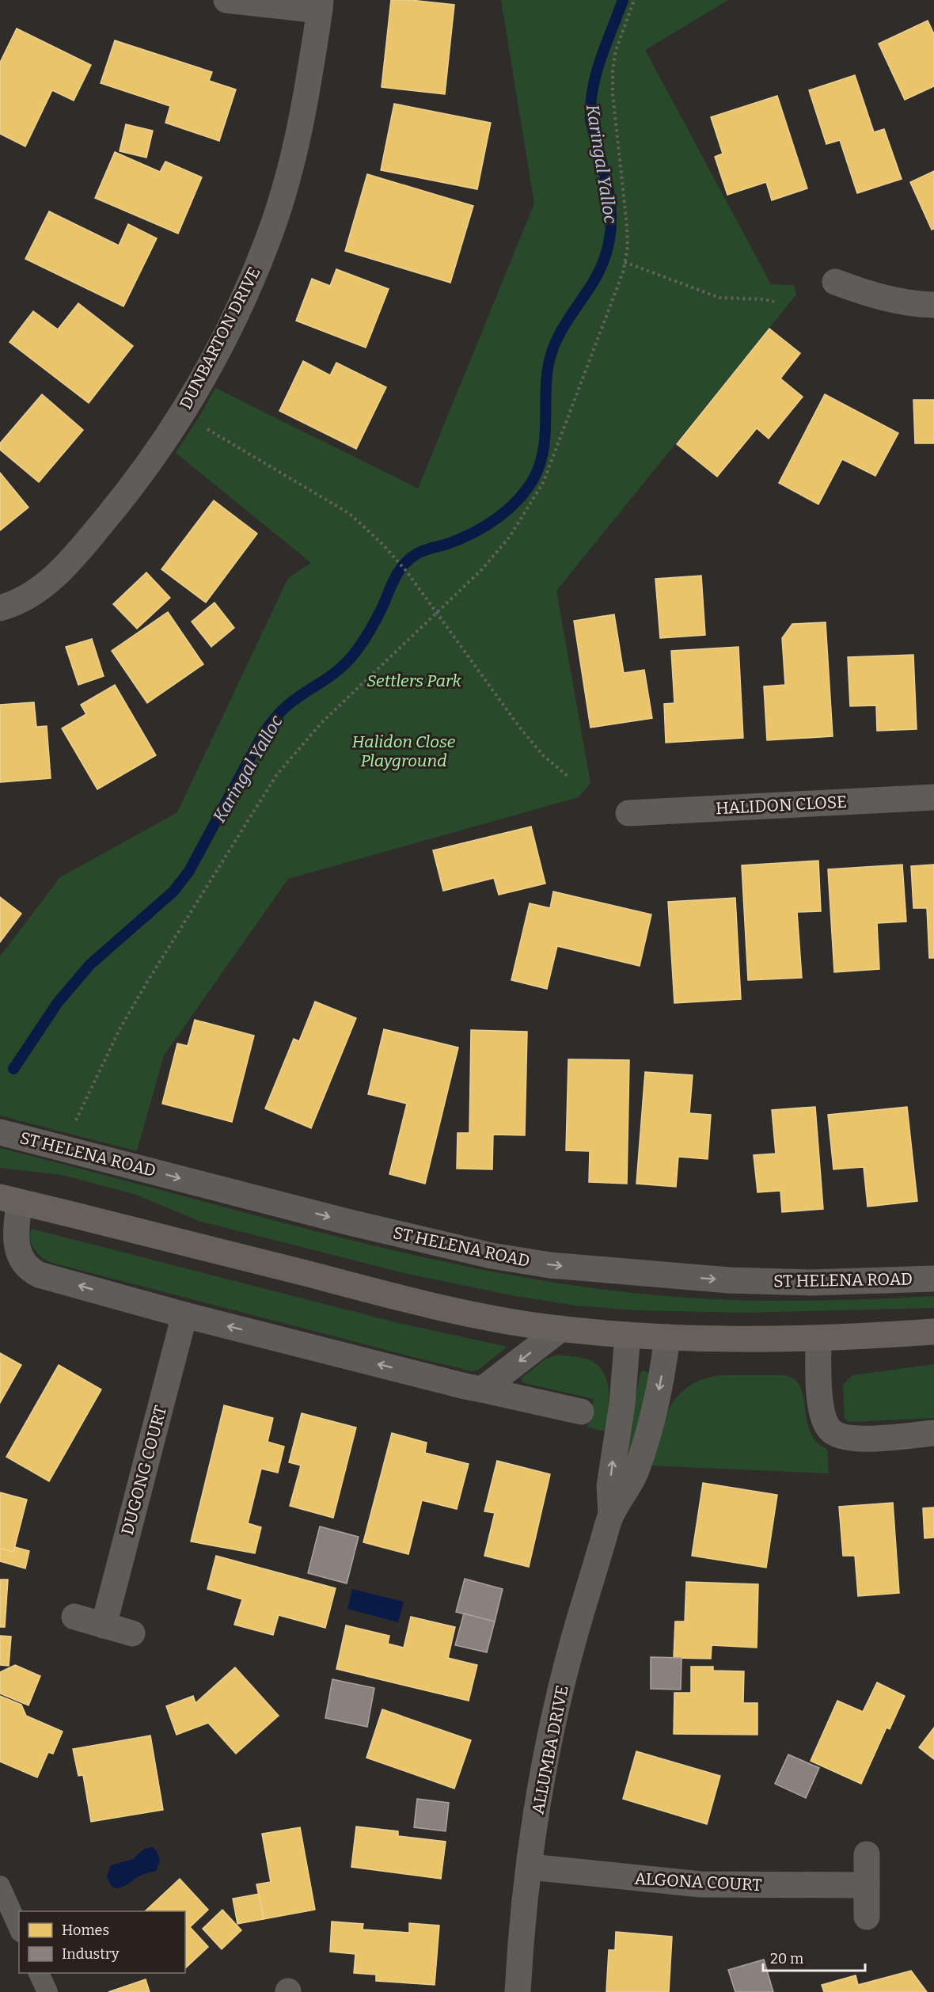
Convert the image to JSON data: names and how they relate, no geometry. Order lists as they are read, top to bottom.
{
  "streets": {
    "street": [
      "DUNBARTON DRIVE",
      "HALIDON CLOSE",
      "ST HELENA ROAD",
      "DUGONG COURT",
      "ALLUMBA DRIVE",
      "ALGONA COURT"
    ]
  },
  "crossings": [
    ["ALLUMBA DRIVE", "ALGONA COURT"]
  ],
  "water": ["Karingal Yalloc"],
  "parks": ["Settlers Park", "Halidon Close Playground"],
  "legend": ["Homes", "Industry"],
  "scale_bar": "20 m"
}
